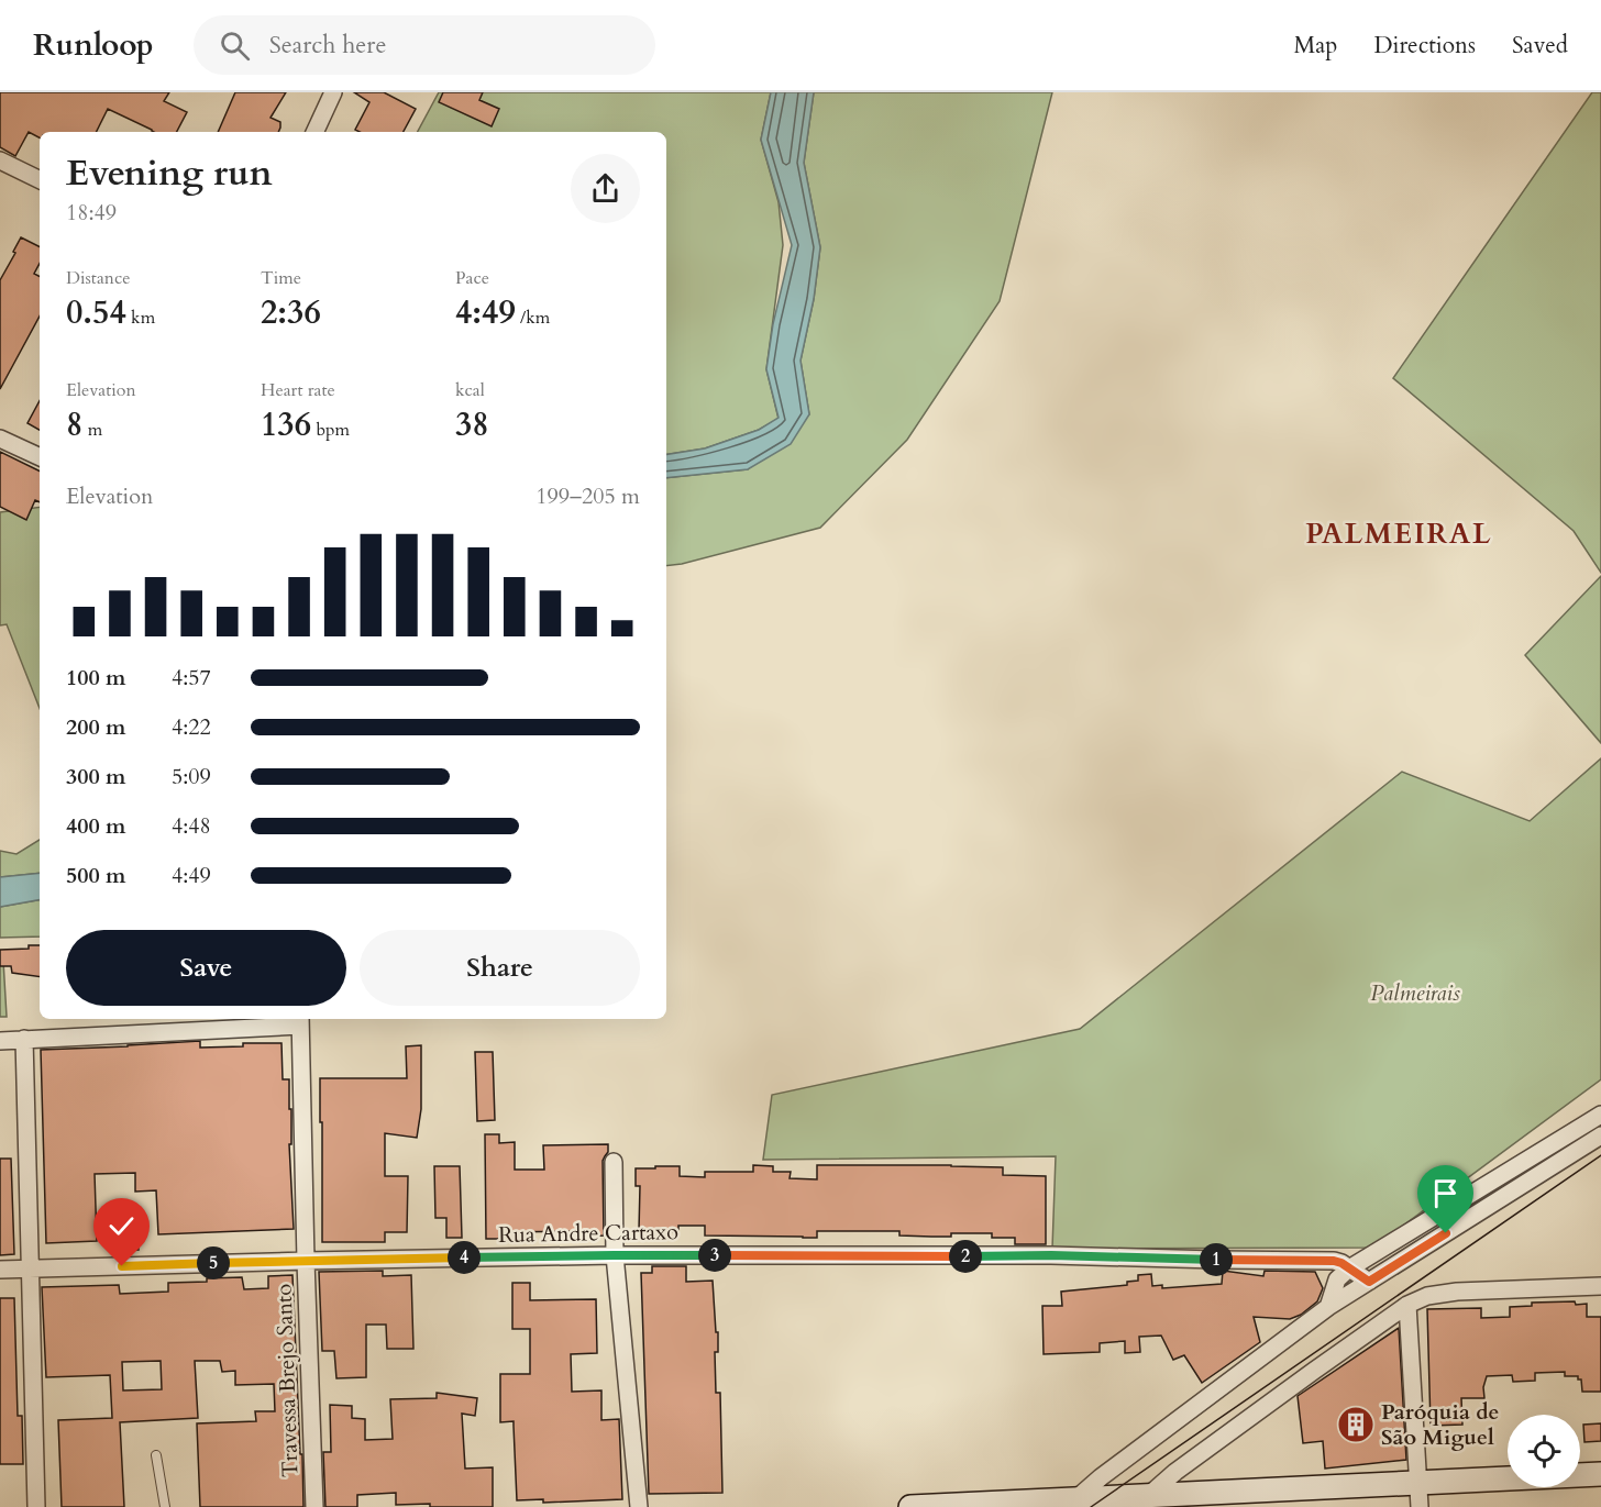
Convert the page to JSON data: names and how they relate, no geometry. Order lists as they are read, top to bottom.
{
  "streets": {
    "street": ["Rua Andre Cartaxo", "Travessa Brejo Santo"]
  },
  "crossings": [
    ["Rua Andre Cartaxo", "Travessa Brejo Santo"]
  ],
  "districts": ["PALMEIRAL"],
  "parks": ["Palmeirais"],
  "places": {
    "building": ["Paróquia de São Miguel"]
  },
  "page": {
    "header": "Runloop",
    "search": "Search here",
    "nav": ["Map", "Directions", "Saved"],
    "heading": ["Evening run", "18:49"],
    "stats": [
      ["Distance", "0.54 km"],
      ["Time", "2:36"],
      ["Pace", "4:49 /km"],
      ["Elevation", "8 m"],
      ["Heart rate", "136 bpm"],
      ["kcal", "38"]
    ],
    "chart": ["Elevation", "199–205 m"],
    "list": [
      {
        "name": "100 m",
        "note": "4:57"
      },
      {
        "name": "200 m",
        "note": "4:22"
      },
      {
        "name": "300 m",
        "note": "5:09"
      },
      {
        "name": "400 m",
        "note": "4:48"
      },
      {
        "name": "500 m",
        "note": "4:49"
      }
    ],
    "buttons": ["Save", "Share"],
    "pins": [
      "3",
      "2",
      "4",
      "1",
      "5"
    ]
  }
}
